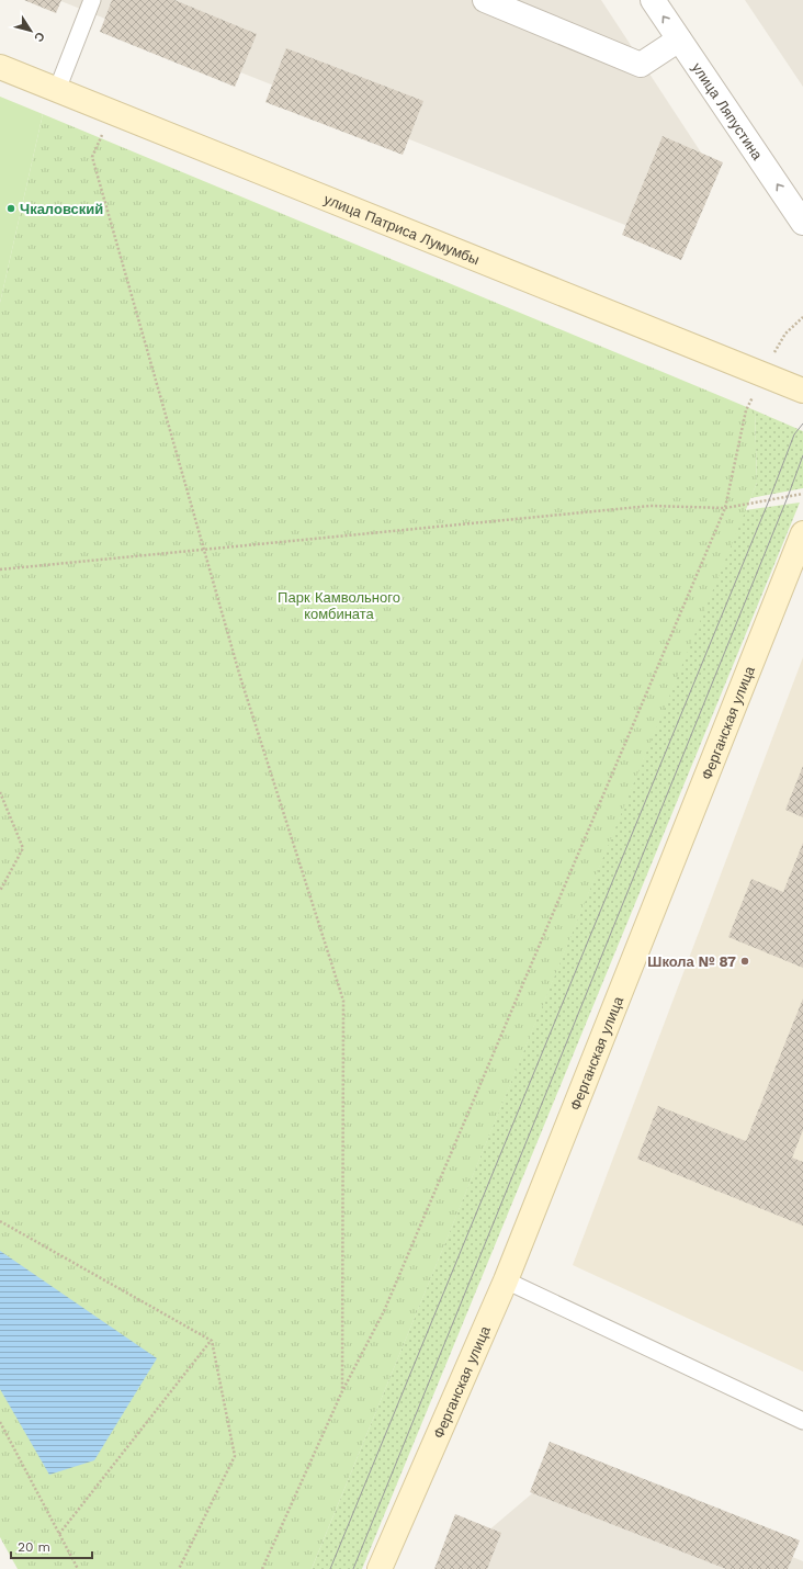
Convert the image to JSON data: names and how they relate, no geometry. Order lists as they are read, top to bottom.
{
  "streets": {
    "street": ["улица Ляпустина", "улица Патриса Лумумбы", "Ферганская улица"]
  },
  "one_way": ["улица Ляпустина"],
  "parks": ["Парк Камвольного комбината"],
  "places": ["Чкаловский", "Школа № 87"],
  "scale_bar": "20 m",
  "north": "bottom right"
}
